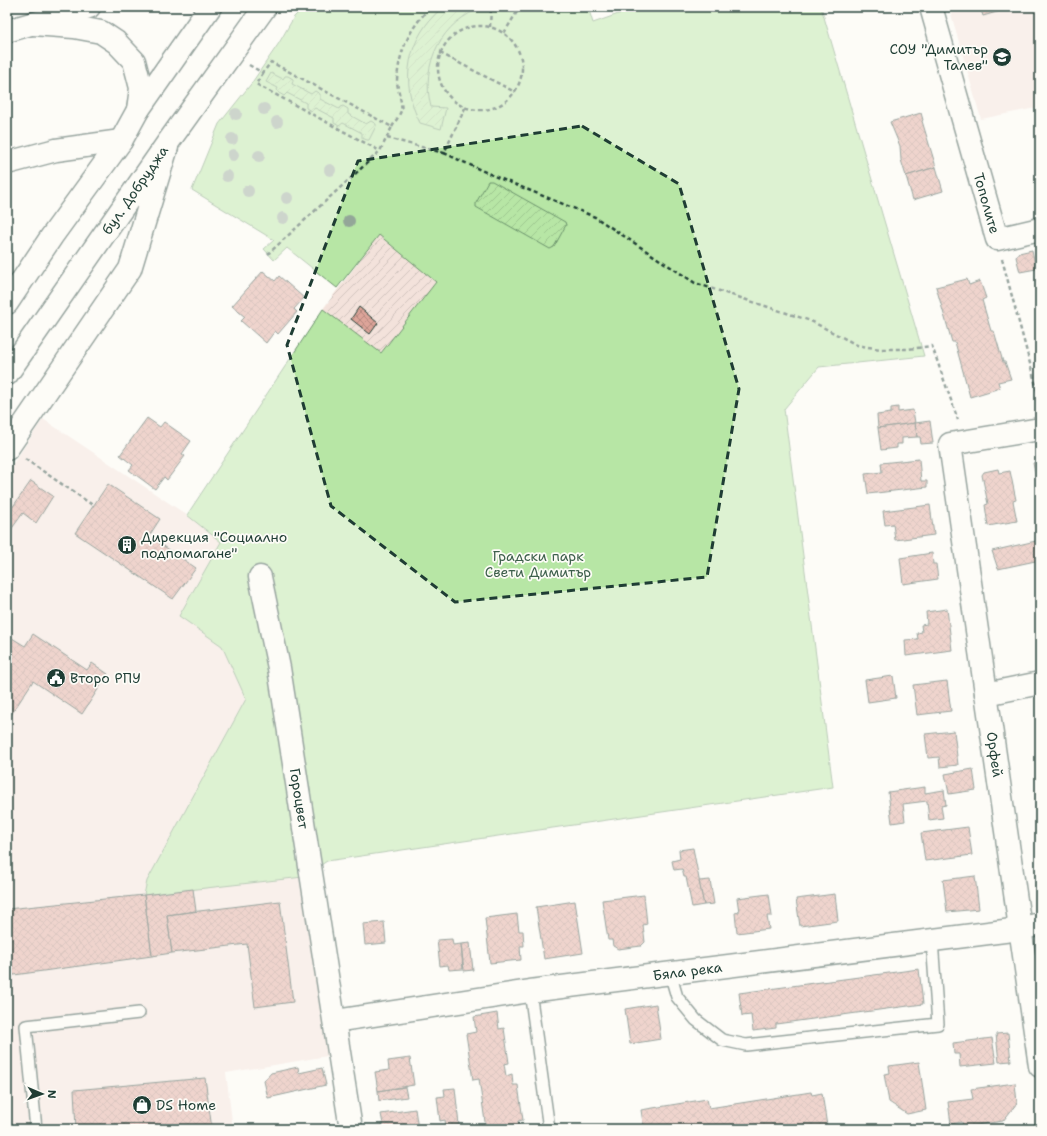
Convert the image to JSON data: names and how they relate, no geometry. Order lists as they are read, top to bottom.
{
  "streets": {
    "street": [
      "бул. Добруджа",
      "Тополите",
      "Орфей",
      "Гороцвет",
      "Бяла река"
    ]
  },
  "crossings": [
    ["Орфей", "Бяла река"],
    ["Гороцвет", "Бяла река"]
  ],
  "parks": ["Градски парк Свети Димитър"],
  "places": {
    "school or university": ["СОУ \"Димитър Талев\""],
    "building": ["Дирекция \"Социално подпомагане\""],
    "public building": ["Второ РПУ"],
    "shop": ["DS Home"]
  },
  "north": "right"
}
